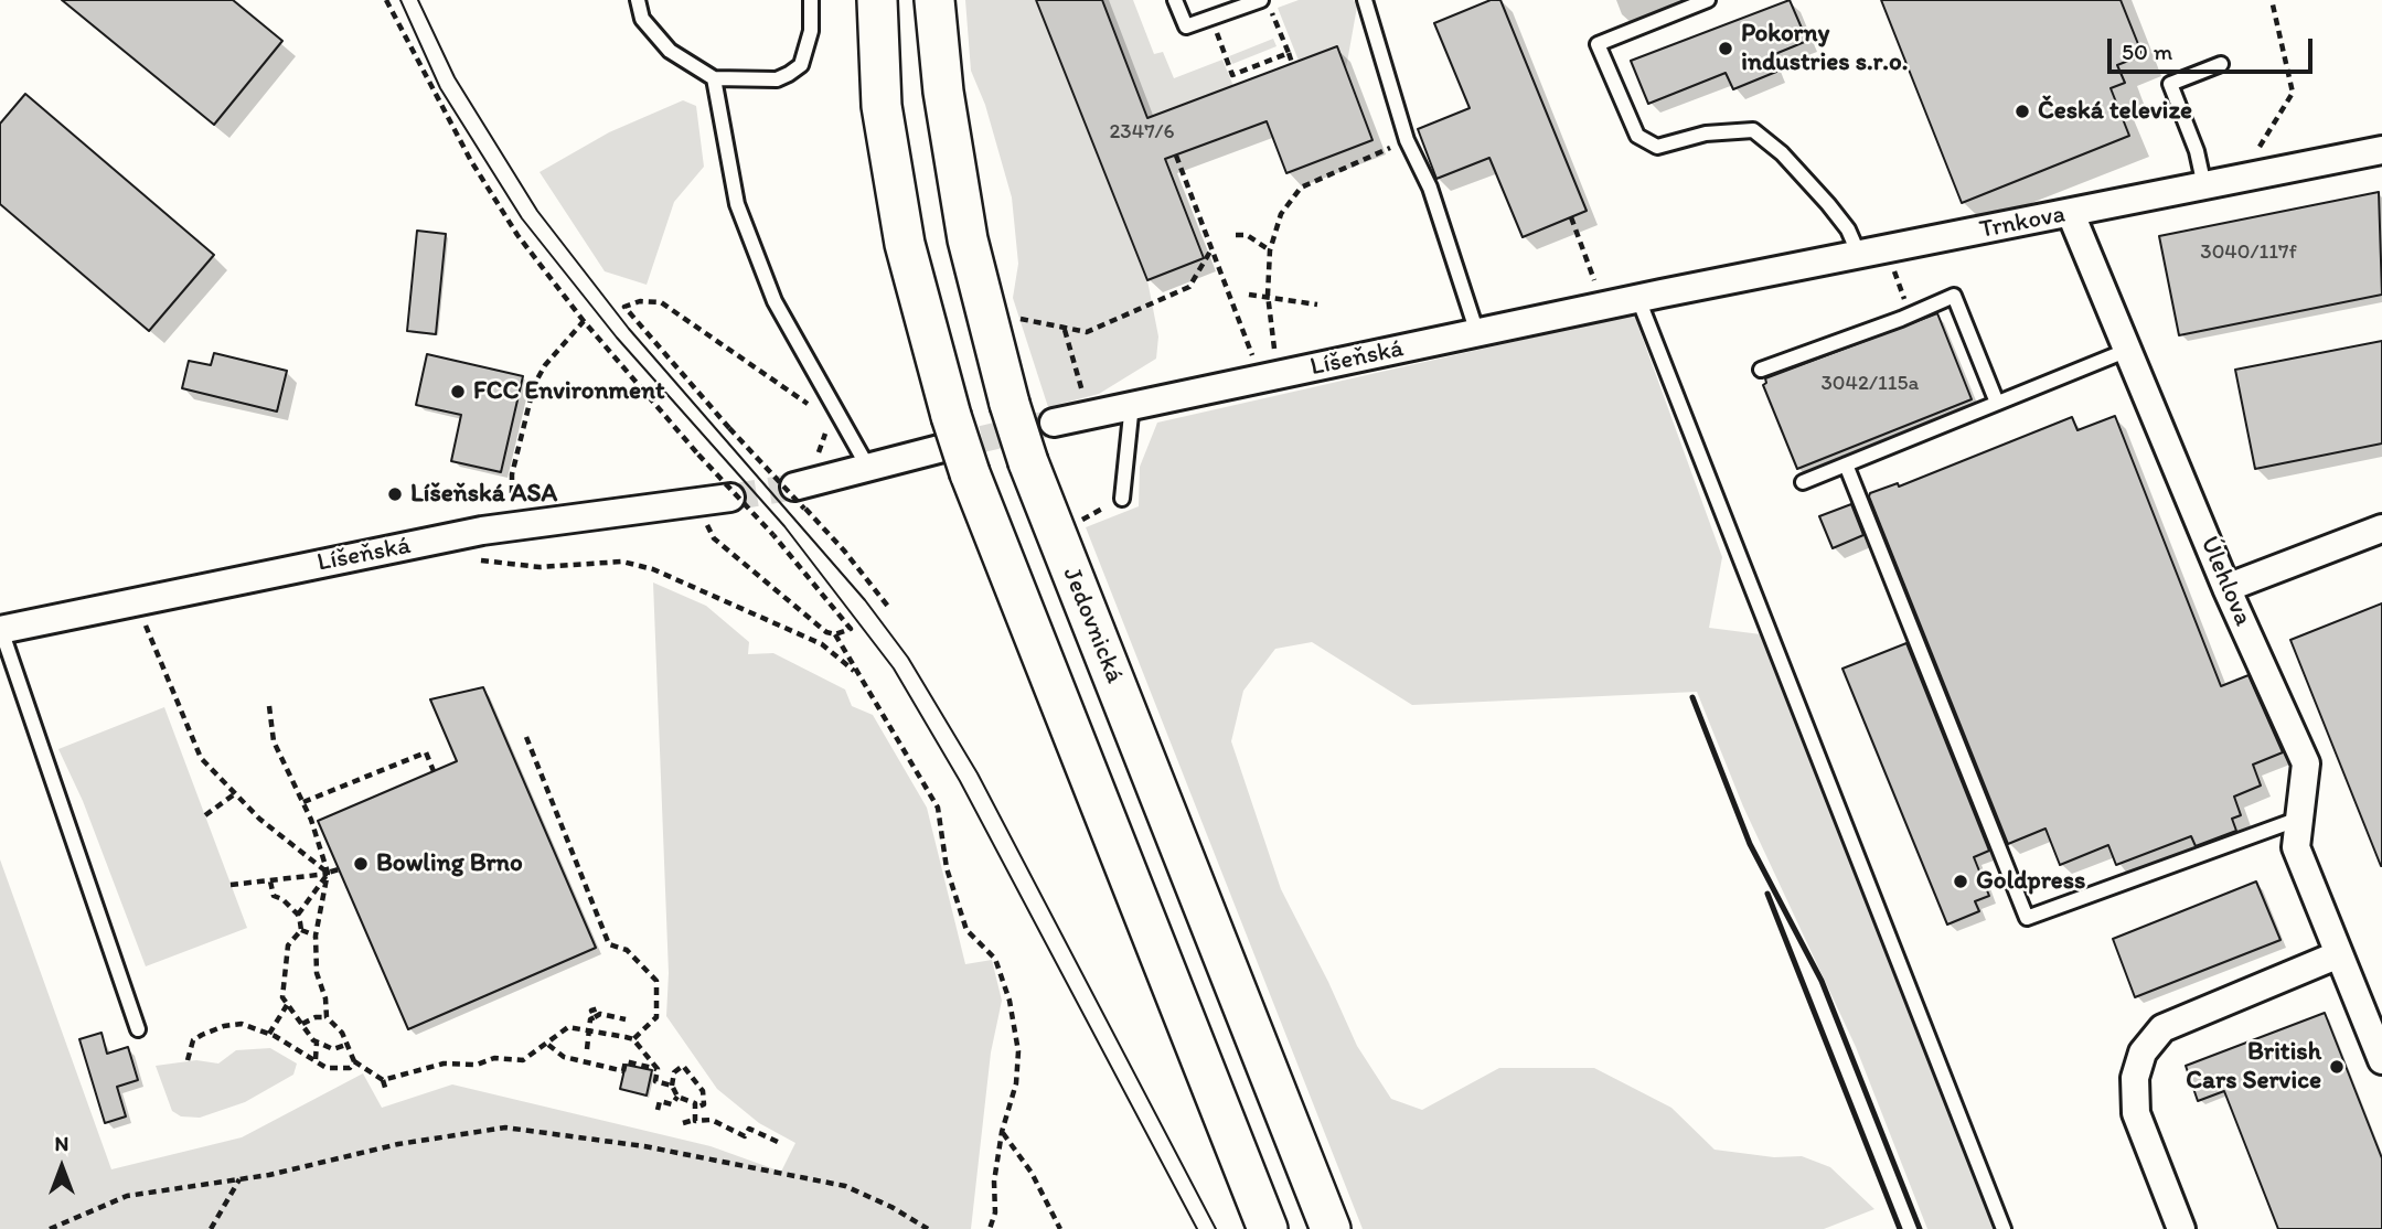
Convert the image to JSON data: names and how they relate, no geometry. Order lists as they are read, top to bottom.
{
  "streets": {
    "main road": ["Jedovnická"],
    "street": ["Trnkova", "Líšeňská", "Úlehlova"]
  },
  "crossings": [
    ["Trnkova", "Líšeňská"],
    ["Trnkova", "Úlehlova"]
  ],
  "places": [
    "Pokorny industries s.r.o.",
    "Česká televize",
    "FCC Environment",
    "Líšeňská ASA",
    "Bowling Brno",
    "Goldpress",
    "British Cars Service"
  ],
  "house_numbers": ["2347/6", "3040/117f", "3042/115a"],
  "scale_bar": "50 m",
  "north": "top"
}
